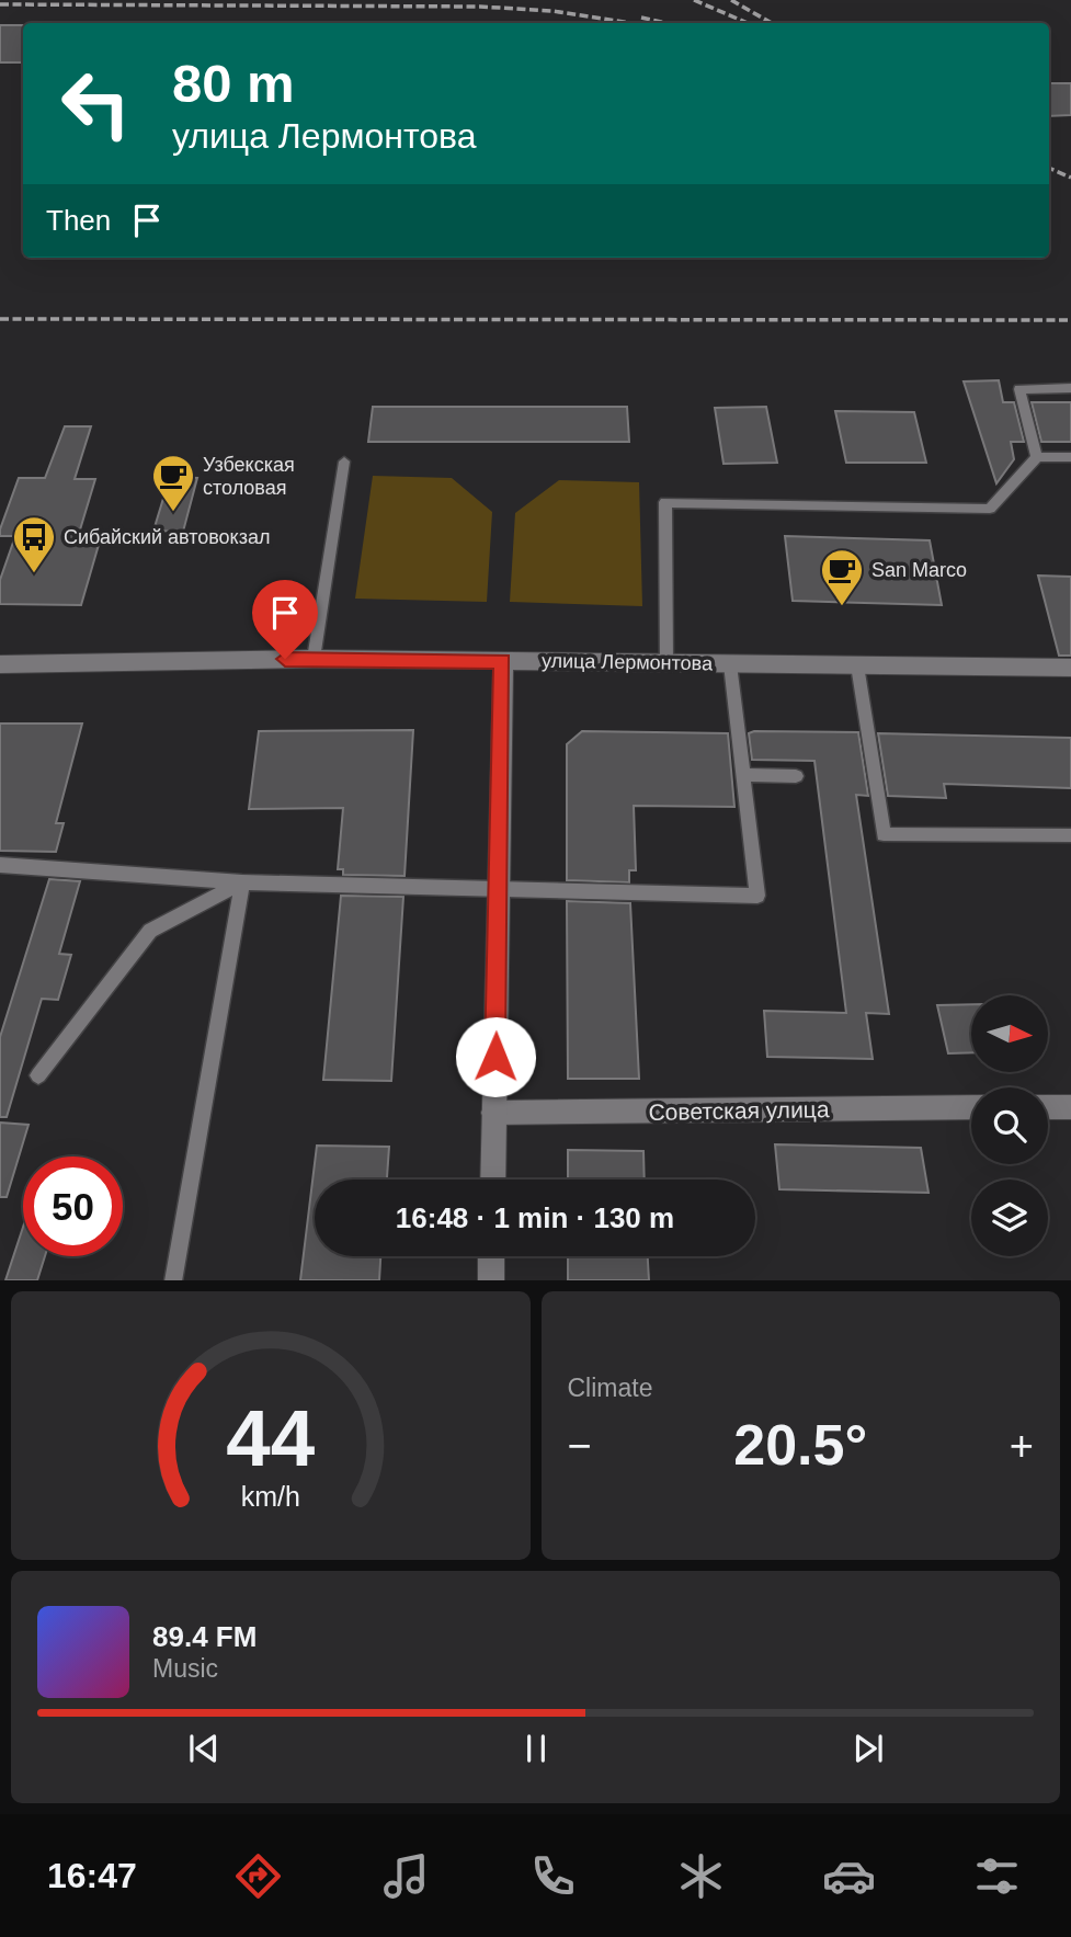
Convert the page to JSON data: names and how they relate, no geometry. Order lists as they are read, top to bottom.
{
  "streets": {
    "main road": ["улица Лермонтова", "Советская улица"]
  },
  "places": {
    "cafe": ["Узбекская столовая", "San Marco"],
    "bus stop": ["Сибайский автовокзал"]
  },
  "north": "right",
  "page": {
    "turn": ["80 m", "улица Лермонтова"],
    "then": "Then",
    "limit": "50",
    "trip": "16:48 · 1 min · 130 m",
    "tile": "Climate",
    "heat": ["−", "20.5°", "+"],
    "song": ["89.4 FM", "Music"],
    "tabs": "16:47",
    "gauge": ["44", "km/h"]
  }
}
